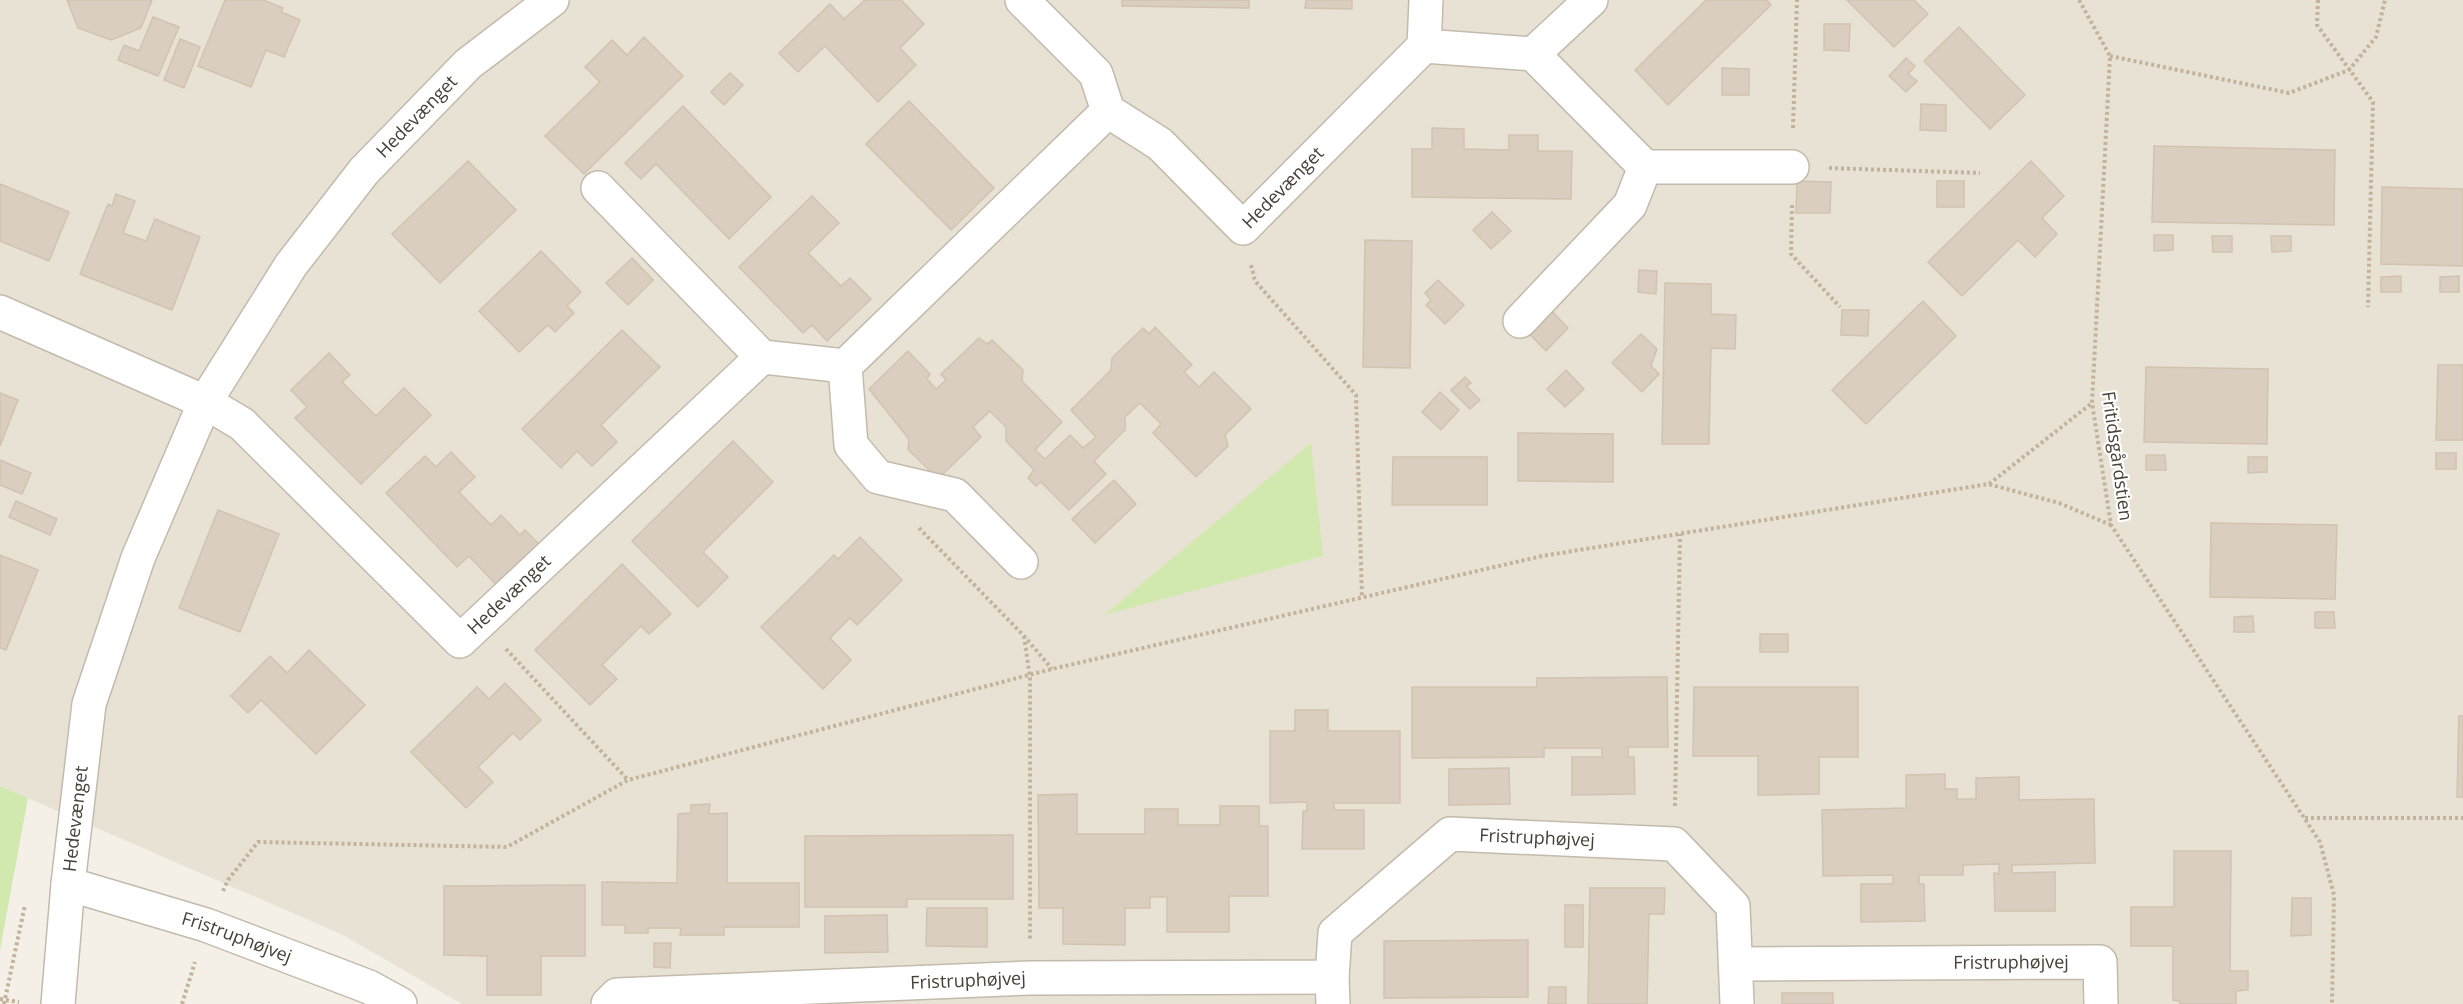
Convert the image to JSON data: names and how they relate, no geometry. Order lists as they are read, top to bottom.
{
  "streets": {
    "street": ["Hedevænget", "Fristruphøjvej"],
    "path": ["Fritidsgårdstien"]
  },
  "crossings": [
    ["Hedevænget", "Fristruphøjvej"]
  ]
}
